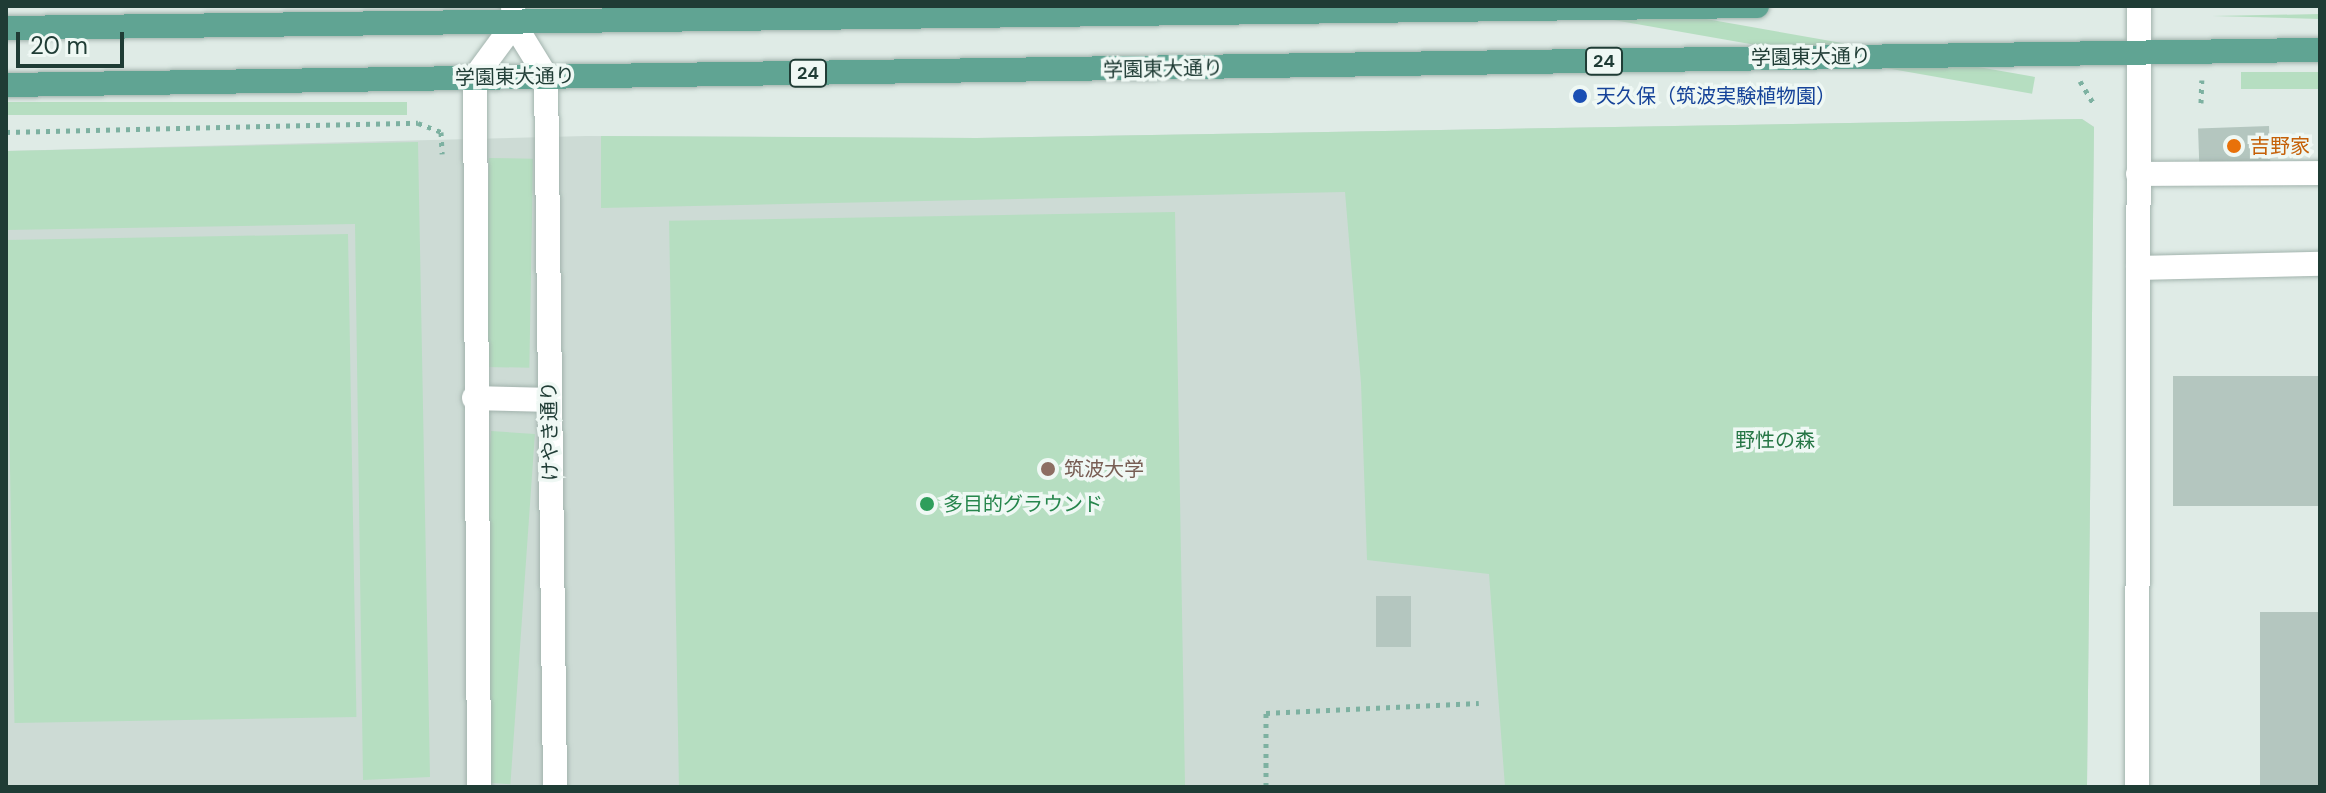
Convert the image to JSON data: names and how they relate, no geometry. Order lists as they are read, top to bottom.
{
  "streets": {
    "main road": ["学園東大通り", "24"],
    "street": ["けやき通り"]
  },
  "crossings": [
    ["学園東大通り", "けやき通り"]
  ],
  "parks": ["野性の森"],
  "places": [
    "天久保（筑波実験植物園）",
    "吉野家",
    "筑波大学",
    "多目的グラウンド"
  ],
  "scale_bar": "20 m"
}
